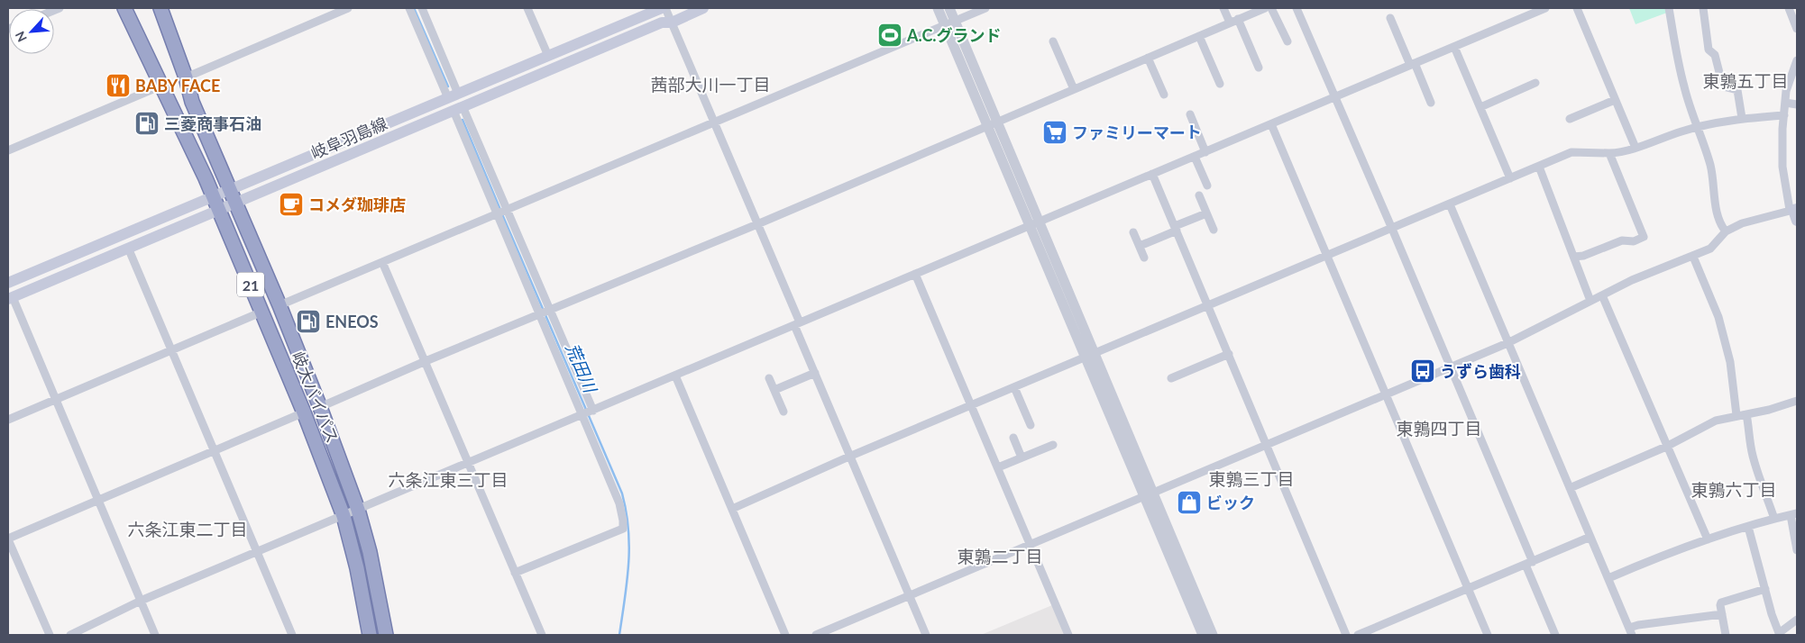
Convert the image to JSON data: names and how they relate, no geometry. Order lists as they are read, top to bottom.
{
  "streets": {
    "highway": ["21", "岐大バイパス"],
    "main road": ["岐阜羽島線"]
  },
  "crossings": [
    ["岐阜羽島線", "岐大バイパス"]
  ],
  "districts": [
    "東鶉五丁目",
    "茜部大川一丁目",
    "東鶉四丁目",
    "東鶉三丁目",
    "六条江東三丁目",
    "東鶉六丁目",
    "六条江東二丁目",
    "東鶉二丁目"
  ],
  "water": ["荒田川"],
  "places": {
    "sports": ["A.C.グランド"],
    "restaurant": ["BABY FACE"],
    "fuel station": ["三菱商事石油", "ENEOS"],
    "supermarket": ["ファミリーマート"],
    "cafe": ["コメダ珈琲店"],
    "bus stop": ["うずら歯科"],
    "shop": ["ビック"]
  },
  "north": "bottom left"
}
